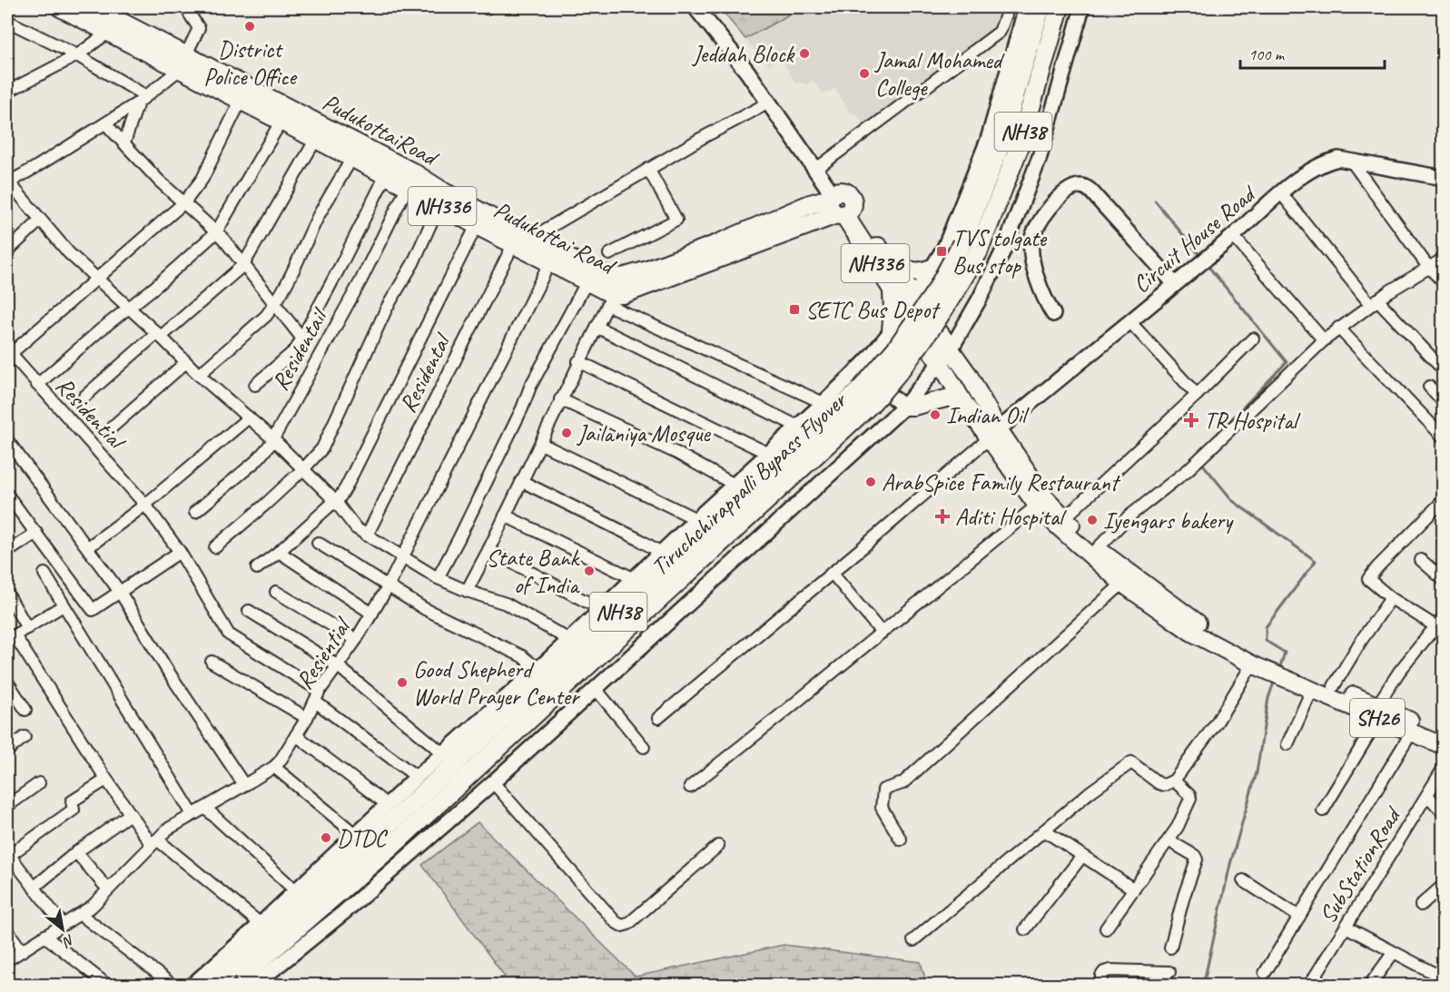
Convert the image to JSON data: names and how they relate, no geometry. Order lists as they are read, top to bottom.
{
  "streets": {
    "highway": [
      "PudukottaiRoad",
      "NH38",
      "NH336",
      "Pudukottai Road",
      "Tiruchchirappalli Bypass Flyover"
    ],
    "main road": ["SH26"],
    "street": [
      "Circuit House Road",
      "Residentail",
      "Residental",
      "Residential",
      "Resiential",
      "SubStationRoad"
    ]
  },
  "crossings": [
    ["PudukottaiRoad", "NH336"],
    ["PudukottaiRoad", "Pudukottai Road"],
    ["PudukottaiRoad", "Residental"],
    ["NH336", "Pudukottai Road"],
    ["NH336", "SH26"],
    ["Pudukottai Road", "Residentail"],
    ["Pudukottai Road", "Residental"],
    ["Pudukottai Road", "Residential"],
    ["Pudukottai Road", "Resiential"],
    ["Circuit House Road", "SH26"],
    ["Residential", "Resiential"]
  ],
  "places": {
    "other": [
      "District Police Office",
      "Jeddah Block",
      "Jamal Mohamed College",
      "Indian Oil",
      "Jailaniya Mosque",
      "ArabSpice Family Restaurant",
      "Iyengars bakery",
      "State Bank of India",
      "Good Shepherd World Prayer Center",
      "DTDC"
    ],
    "transit": ["TVS tolgate Bus stop", "SETC Bus Depot"],
    "health": ["TR Hospital", "Aditi Hospital"]
  },
  "scale_bar": "100 m",
  "north": "bottom right"
}
